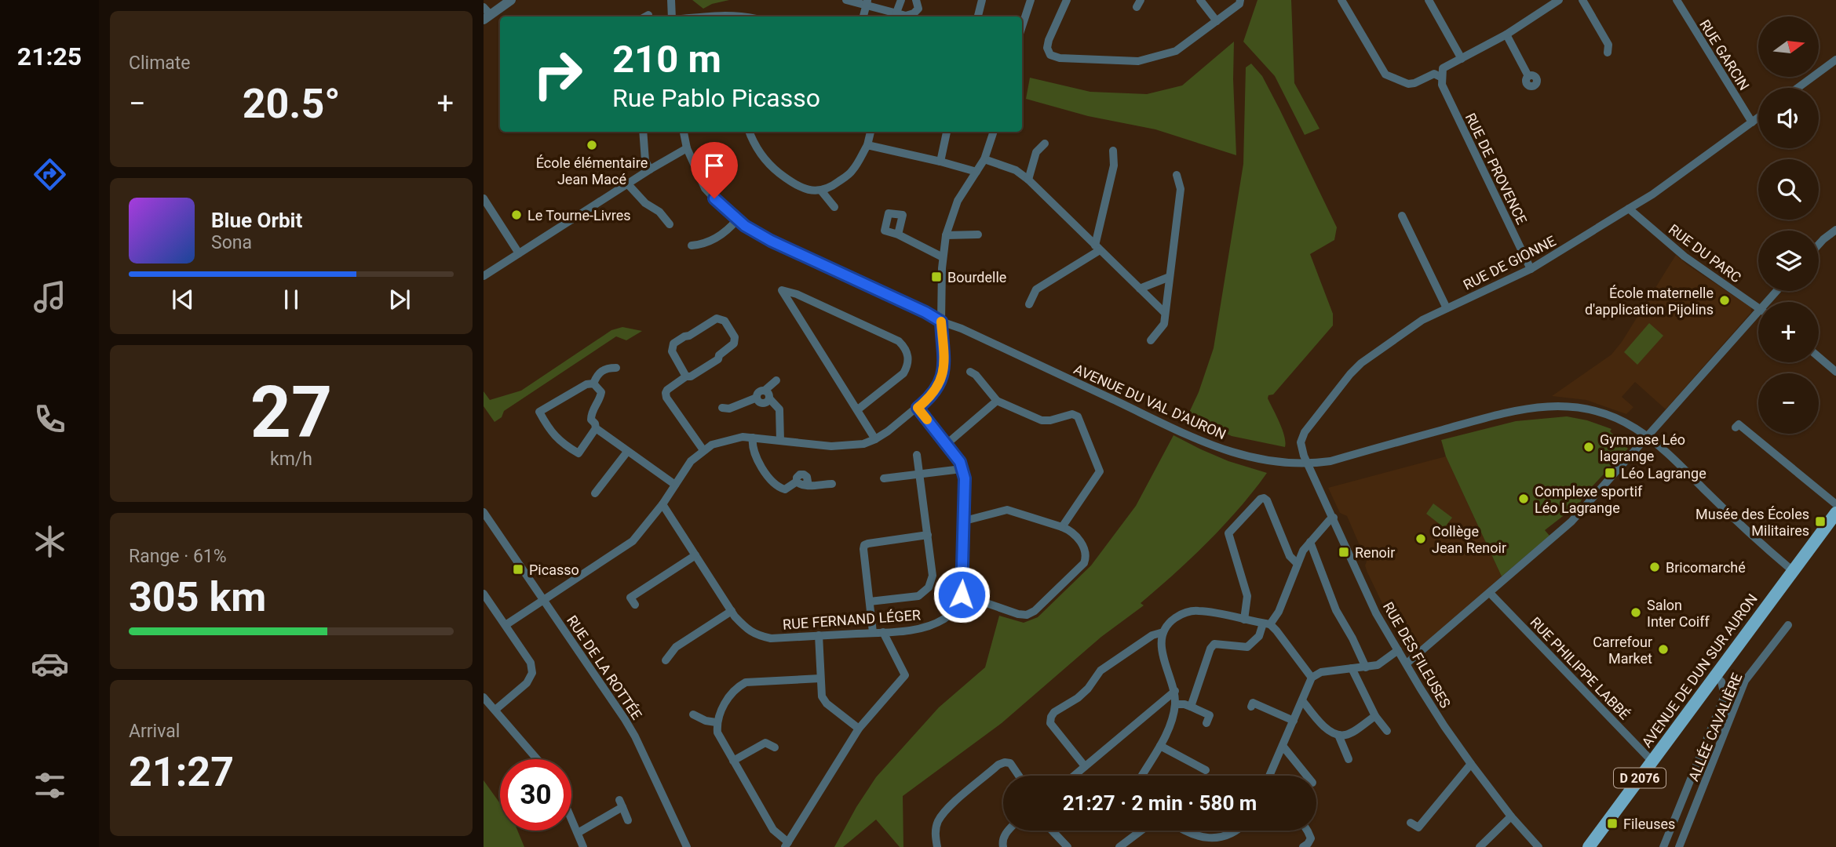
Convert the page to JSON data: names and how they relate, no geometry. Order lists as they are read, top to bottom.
{
  "streets": {
    "main road": ["AVENUE DE DUN SUR AURON", "D 2076"],
    "street": [
      "RUE GARCIN",
      "RUE DE PROVENCE",
      "RUE DU PARC",
      "RUE DE GIONNE",
      "AVENUE DU VAL D'AURON",
      "RUE FERNAND LÉGER",
      "RUE DES FILEUSES",
      "RUE DE LA ROTTÉE",
      "RUE PHILIPPE LABBÉ",
      "ALLÉE CAVALIÈRE"
    ]
  },
  "crossings": [
    ["RUE GARCIN", "RUE DE GIONNE"],
    ["RUE DE PROVENCE", "RUE DE GIONNE"],
    ["RUE DU PARC", "RUE DE GIONNE"],
    ["RUE DE GIONNE", "AVENUE DU VAL D'AURON"],
    ["RUE DE GIONNE", "RUE DES FILEUSES"],
    ["AVENUE DU VAL D'AURON", "RUE DES FILEUSES"],
    ["AVENUE DU VAL D'AURON", "AVENUE DE DUN SUR AURON"],
    ["RUE PHILIPPE LABBÉ", "AVENUE DE DUN SUR AURON"]
  ],
  "places": {
    "other": [
      "École élémentaire Jean Macé",
      "Le Tourne-Livres",
      "École maternelle d'application Pijolins",
      "Gymnase Léo lagrange",
      "Complexe sportif Léo Lagrange",
      "Collège Jean Renoir",
      "Bricomarché",
      "Salon Inter Coiff",
      "Carrefour Market"
    ],
    "transit": [
      "Bourdelle",
      "Léo Lagrange",
      "Musée des Écoles Militaires",
      "Renoir",
      "Picasso",
      "Fileuses"
    ]
  },
  "north": "right",
  "page": {
    "tabs": "21:25",
    "tile": [
      "Climate",
      ["27", "km/h"],
      ["Range · 61%", "305 km"],
      ["Arrival", "21:27"]
    ],
    "map_buttons": ["+", "−"],
    "turn": ["210 m", "Rue Pablo Picasso"],
    "heat": ["−", "20.5°", "+"],
    "song": ["Blue Orbit", "Sona"],
    "limit": "30",
    "trip": "21:27 · 2 min · 580 m"
  }
}
